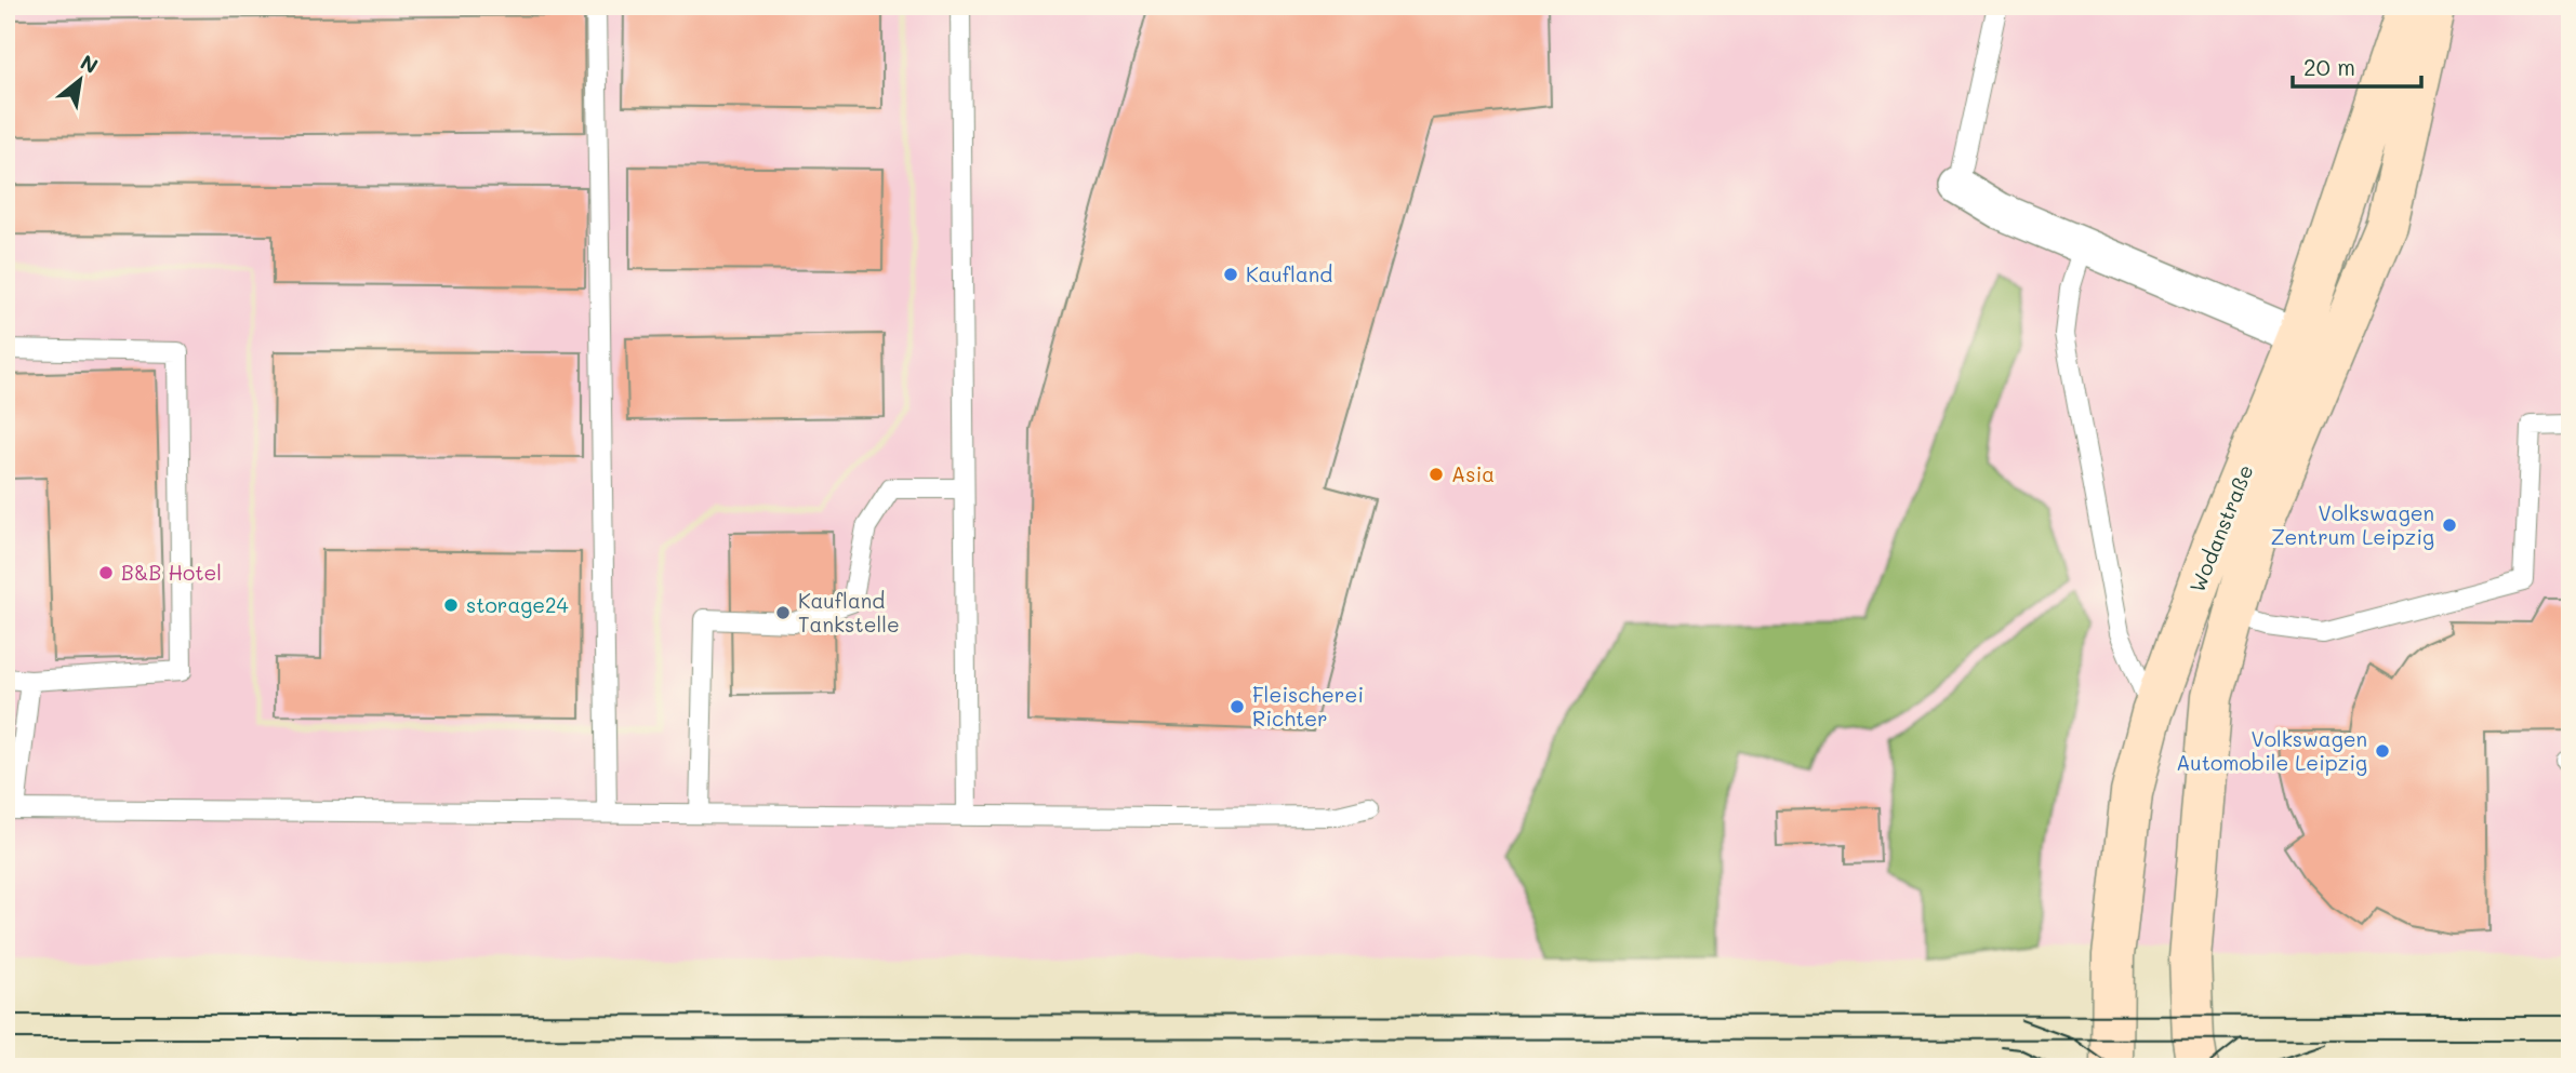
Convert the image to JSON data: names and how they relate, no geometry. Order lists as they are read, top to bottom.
{
  "streets": {
    "street": ["Wodanstraße"]
  },
  "places": [
    "Kaufland",
    "Asia",
    "Volkswagen Zentrum Leipzig",
    "B&B Hotel",
    "storage24",
    "Kaufland Tankstelle",
    "Fleischerei Richter",
    "Volkswagen Automobile Leipzig"
  ],
  "scale_bar": "20 m",
  "north": "top right"
}
